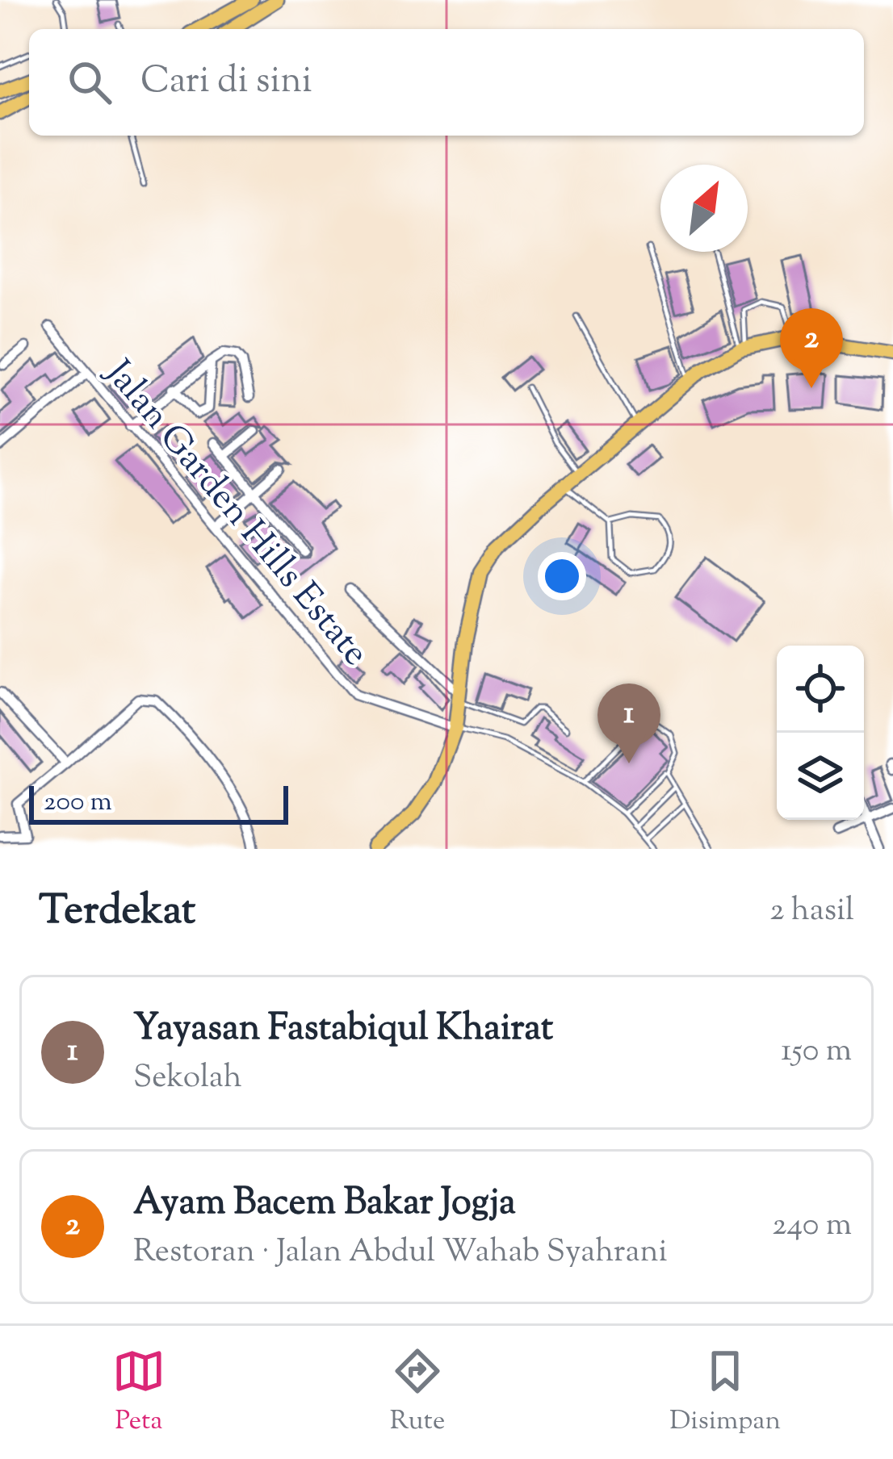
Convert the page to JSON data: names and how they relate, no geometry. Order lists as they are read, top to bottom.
{
  "streets": {
    "street": ["Jalan Garden Hills Estate"]
  },
  "scale_bar": "200 m",
  "north": "top right",
  "page": {
    "search": "Cari di sini",
    "pins": ["2", "1"],
    "scale": "200 m",
    "heading": ["Terdekat", "2 hasil"],
    "list": [
      {
        "mark": "1",
        "name": "Yayasan Fastabiqul Khairat",
        "note": "Sekolah",
        "value": "150 m"
      },
      {
        "mark": "2",
        "name": "Ayam Bacem Bakar Jogja",
        "note": "Restoran · Jalan Abdul Wahab Syahrani",
        "value": "240 m"
      }
    ],
    "nav": ["Peta", "Rute", "Disimpan"]
  }
}
